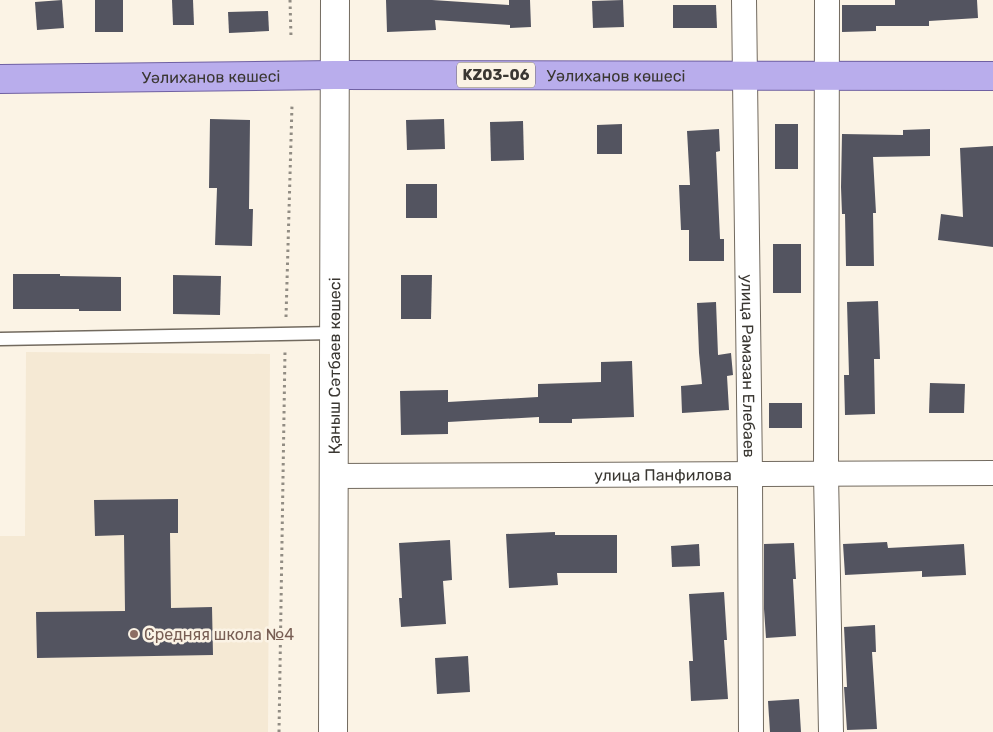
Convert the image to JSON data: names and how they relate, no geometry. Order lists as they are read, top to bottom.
{
  "streets": {
    "main road": ["KZ03-06", "Уәлиханов көшесі"],
    "street": ["Қаныш Сәтбаев көшесі", "улица Рамазан Елебаев", "улица Панфилова"]
  },
  "crossings": [
    ["Уәлиханов көшесі", "Қаныш Сәтбаев көшесі"],
    ["Уәлиханов көшесі", "улица Рамазан Елебаев"],
    ["Қаныш Сәтбаев көшесі", "улица Панфилова"],
    ["улица Рамазан Елебаев", "улица Панфилова"]
  ],
  "places": ["Средняя школа №4"]
}
